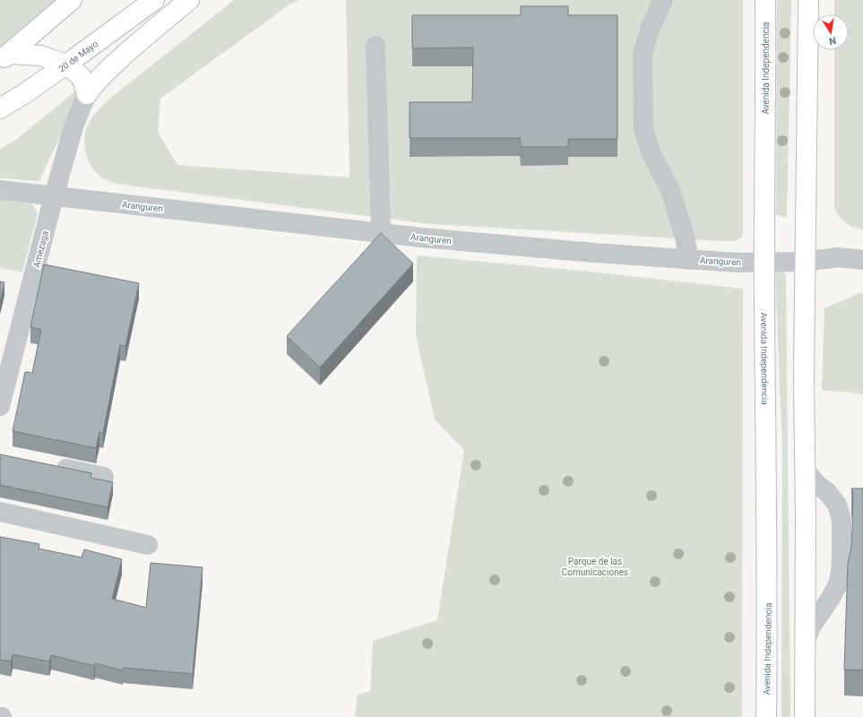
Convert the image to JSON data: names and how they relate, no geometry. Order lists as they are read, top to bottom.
{
  "streets": {
    "main road": ["20 de Mayo", "Avenida Independencia"],
    "street": ["Aranguren", "Amezaga"]
  },
  "crossings": [
    ["Avenida Independencia", "Aranguren"],
    ["Aranguren", "Amezaga"]
  ],
  "parks": ["Parque de las Comunicaciones"],
  "north": "bottom"
}
